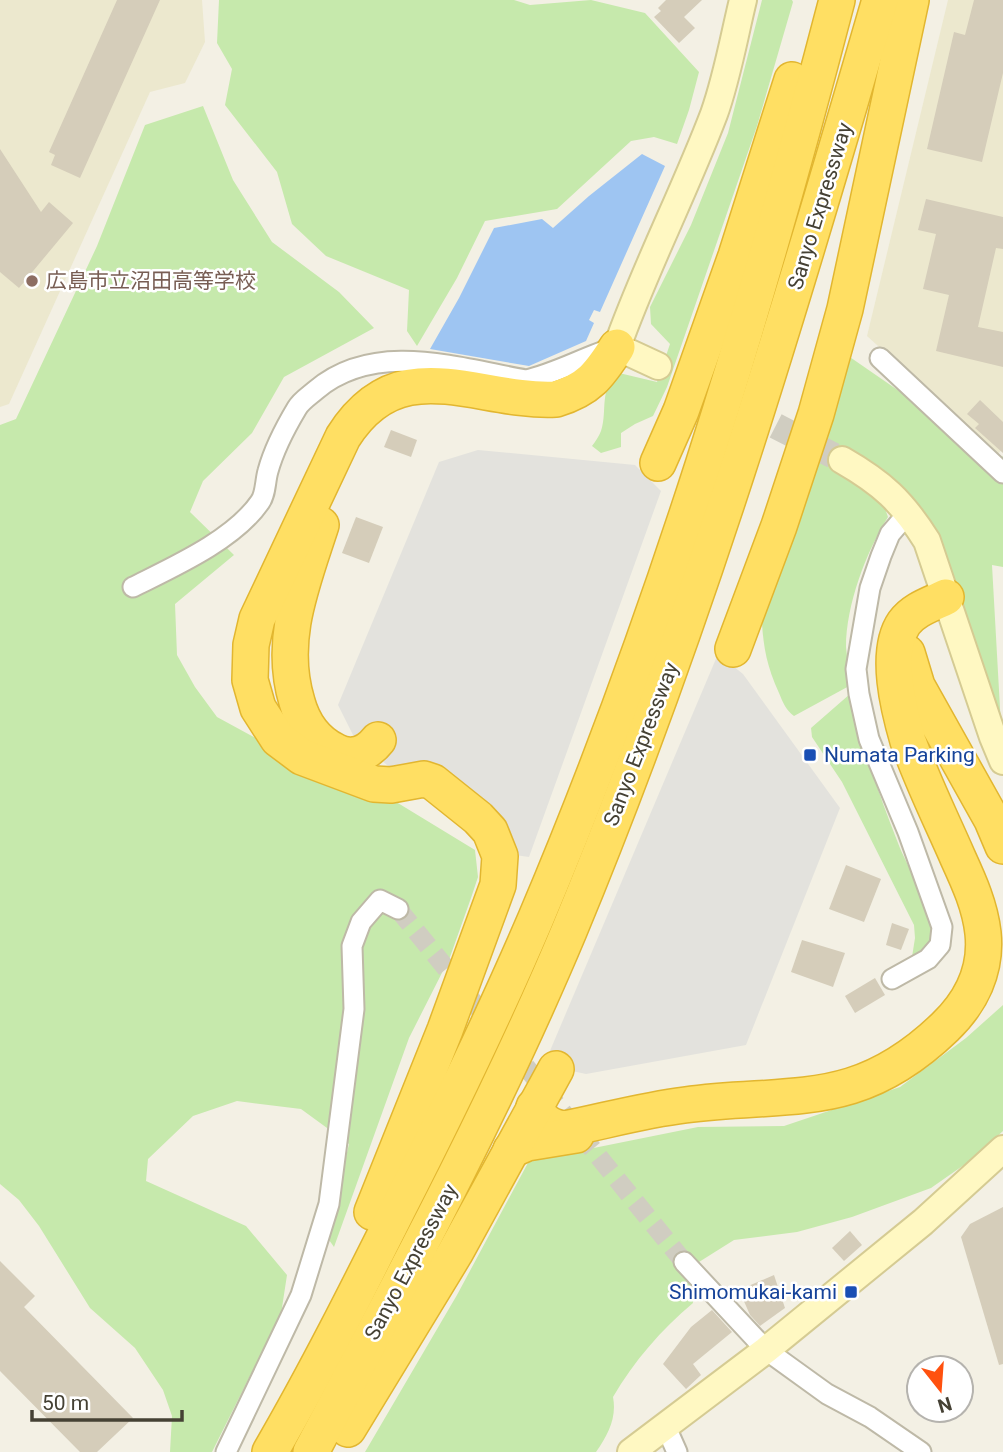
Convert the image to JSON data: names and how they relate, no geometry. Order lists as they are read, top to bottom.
{
  "streets": {
    "highway": ["Sanyo Expressway"]
  },
  "places": {
    "other": ["広島市立沼田高等学校"],
    "transit": ["Numata Parking", "Shimomukai-kami"]
  },
  "scale_bar": "50 m",
  "north": "bottom"
}
